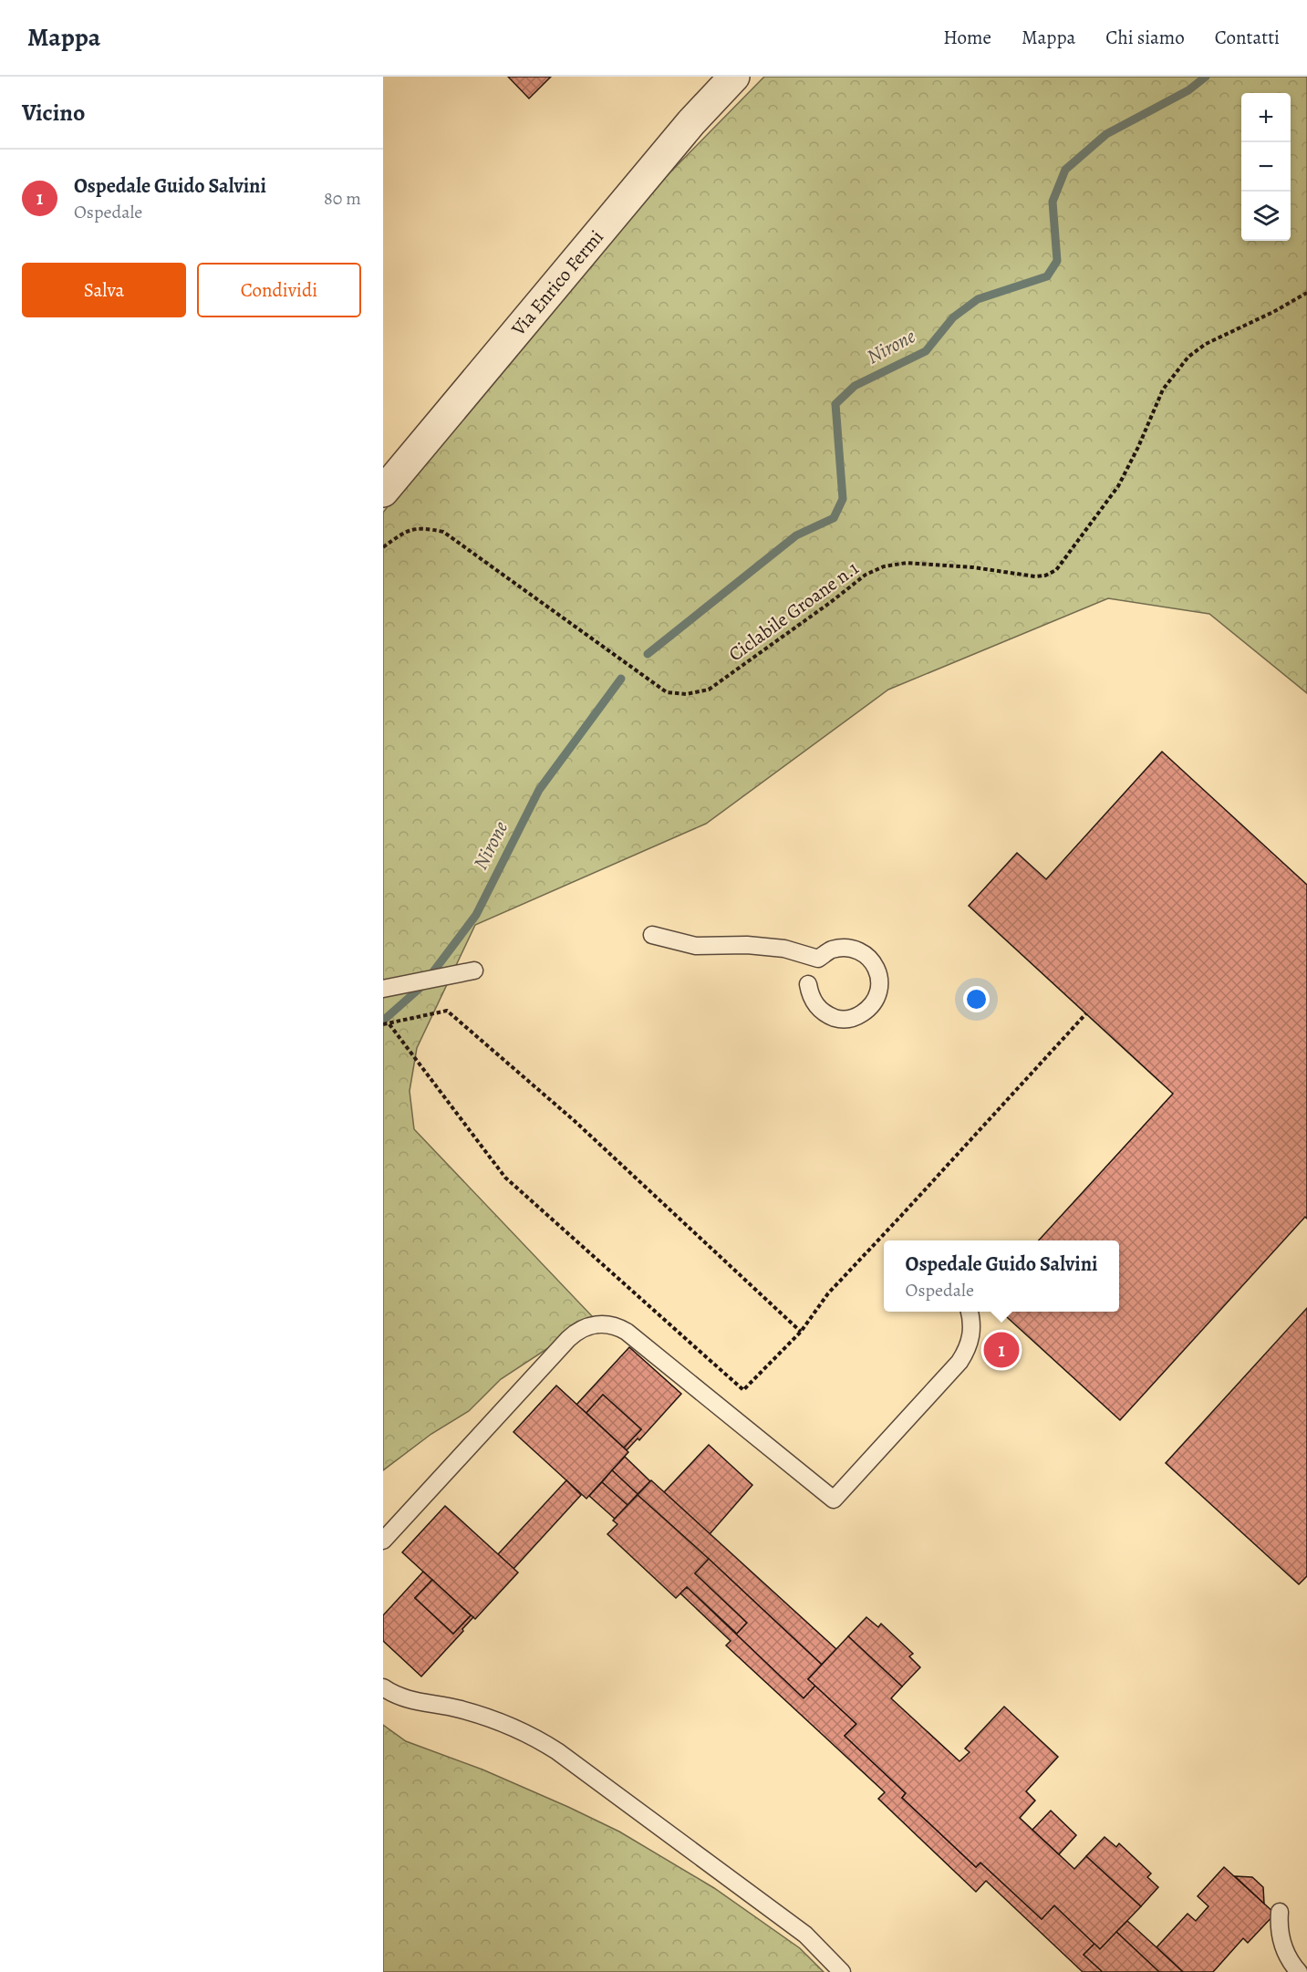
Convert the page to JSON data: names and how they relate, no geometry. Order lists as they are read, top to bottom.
{
  "streets": {
    "street": ["Via Enrico Fermi"],
    "path": ["Ciclabile Groane n.1"]
  },
  "water": ["Nirone"],
  "page": {
    "header": "Mappa",
    "nav": [
      "Home",
      "Mappa",
      "Chi siamo",
      "Contatti"
    ],
    "heading": "Vicino",
    "map_buttons": ["+", "−"],
    "list": [
      {
        "mark": "1",
        "name": "Ospedale Guido Salvini",
        "note": "Ospedale",
        "value": "80 m"
      }
    ],
    "buttons": ["Salva", "Condividi"],
    "popup": ["Ospedale Guido Salvini", "Ospedale"],
    "pins": "1"
  }
}
